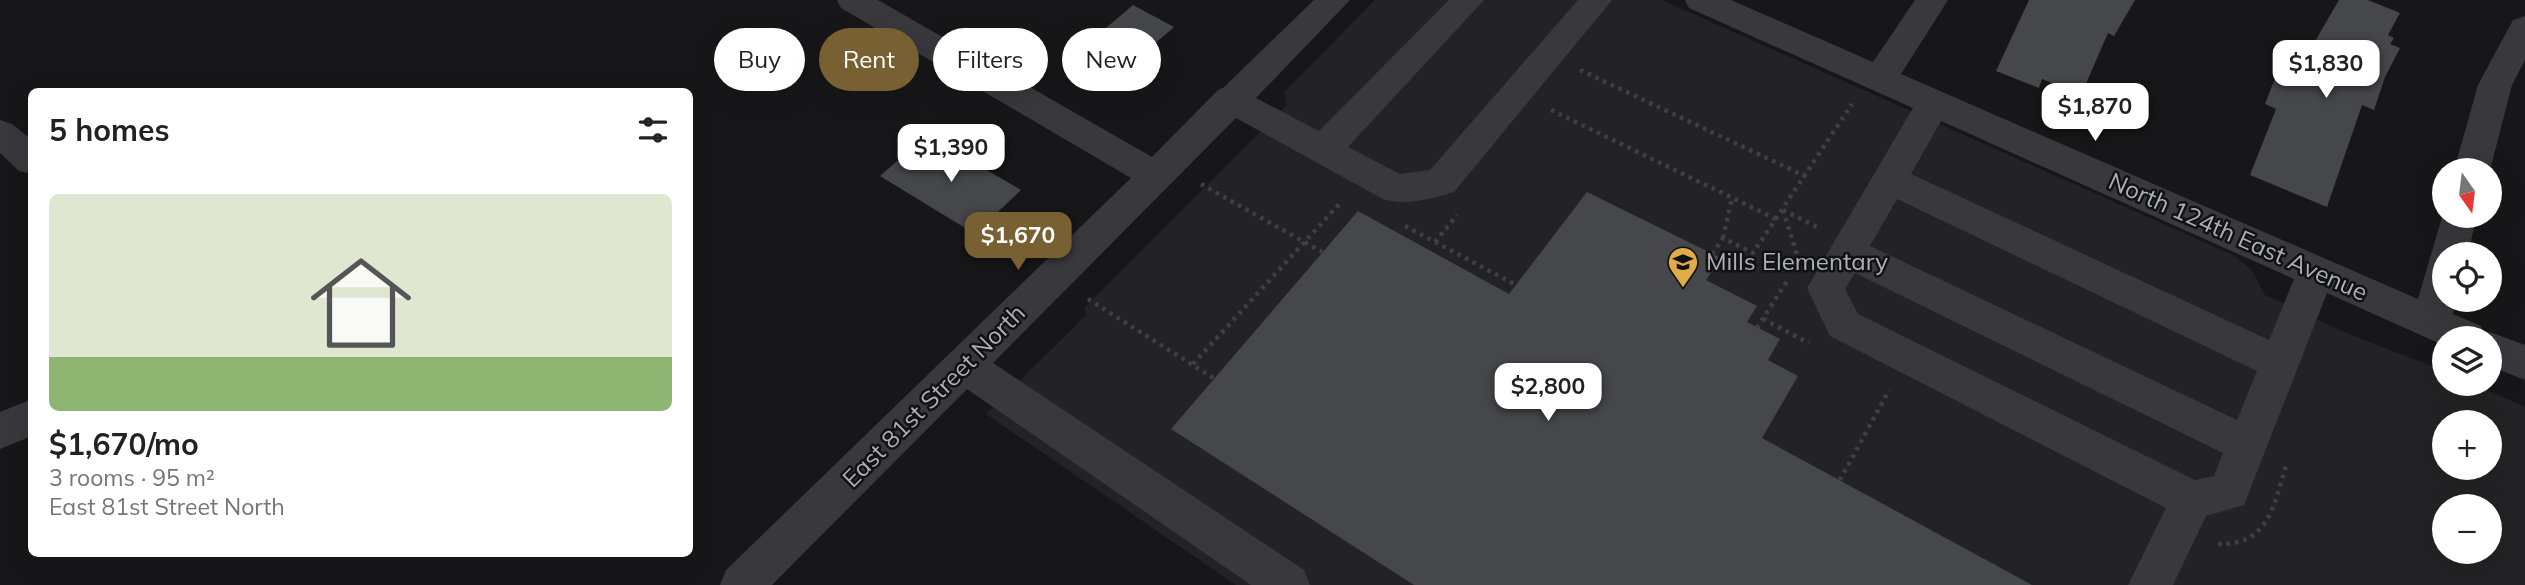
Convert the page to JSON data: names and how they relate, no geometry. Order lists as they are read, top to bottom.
{
  "streets": {
    "street": ["North 124th East Avenue", "East 81st Street North"]
  },
  "places": {
    "school or university": ["Mills Elementary"]
  },
  "north": "bottom",
  "page": {
    "chip": [
      "Buy",
      "Rent",
      "Filters",
      "New"
    ],
    "price": [
      "$1,830",
      "$1,870",
      "$1,390",
      "$1,670",
      "$2,800"
    ],
    "heading": "5 homes",
    "map_buttons": ["+", "−"],
    "list": [
      {
        "name": "$1,670/mo",
        "note": "3 rooms · 95 m² · East 81st Street North"
      }
    ]
  }
}
